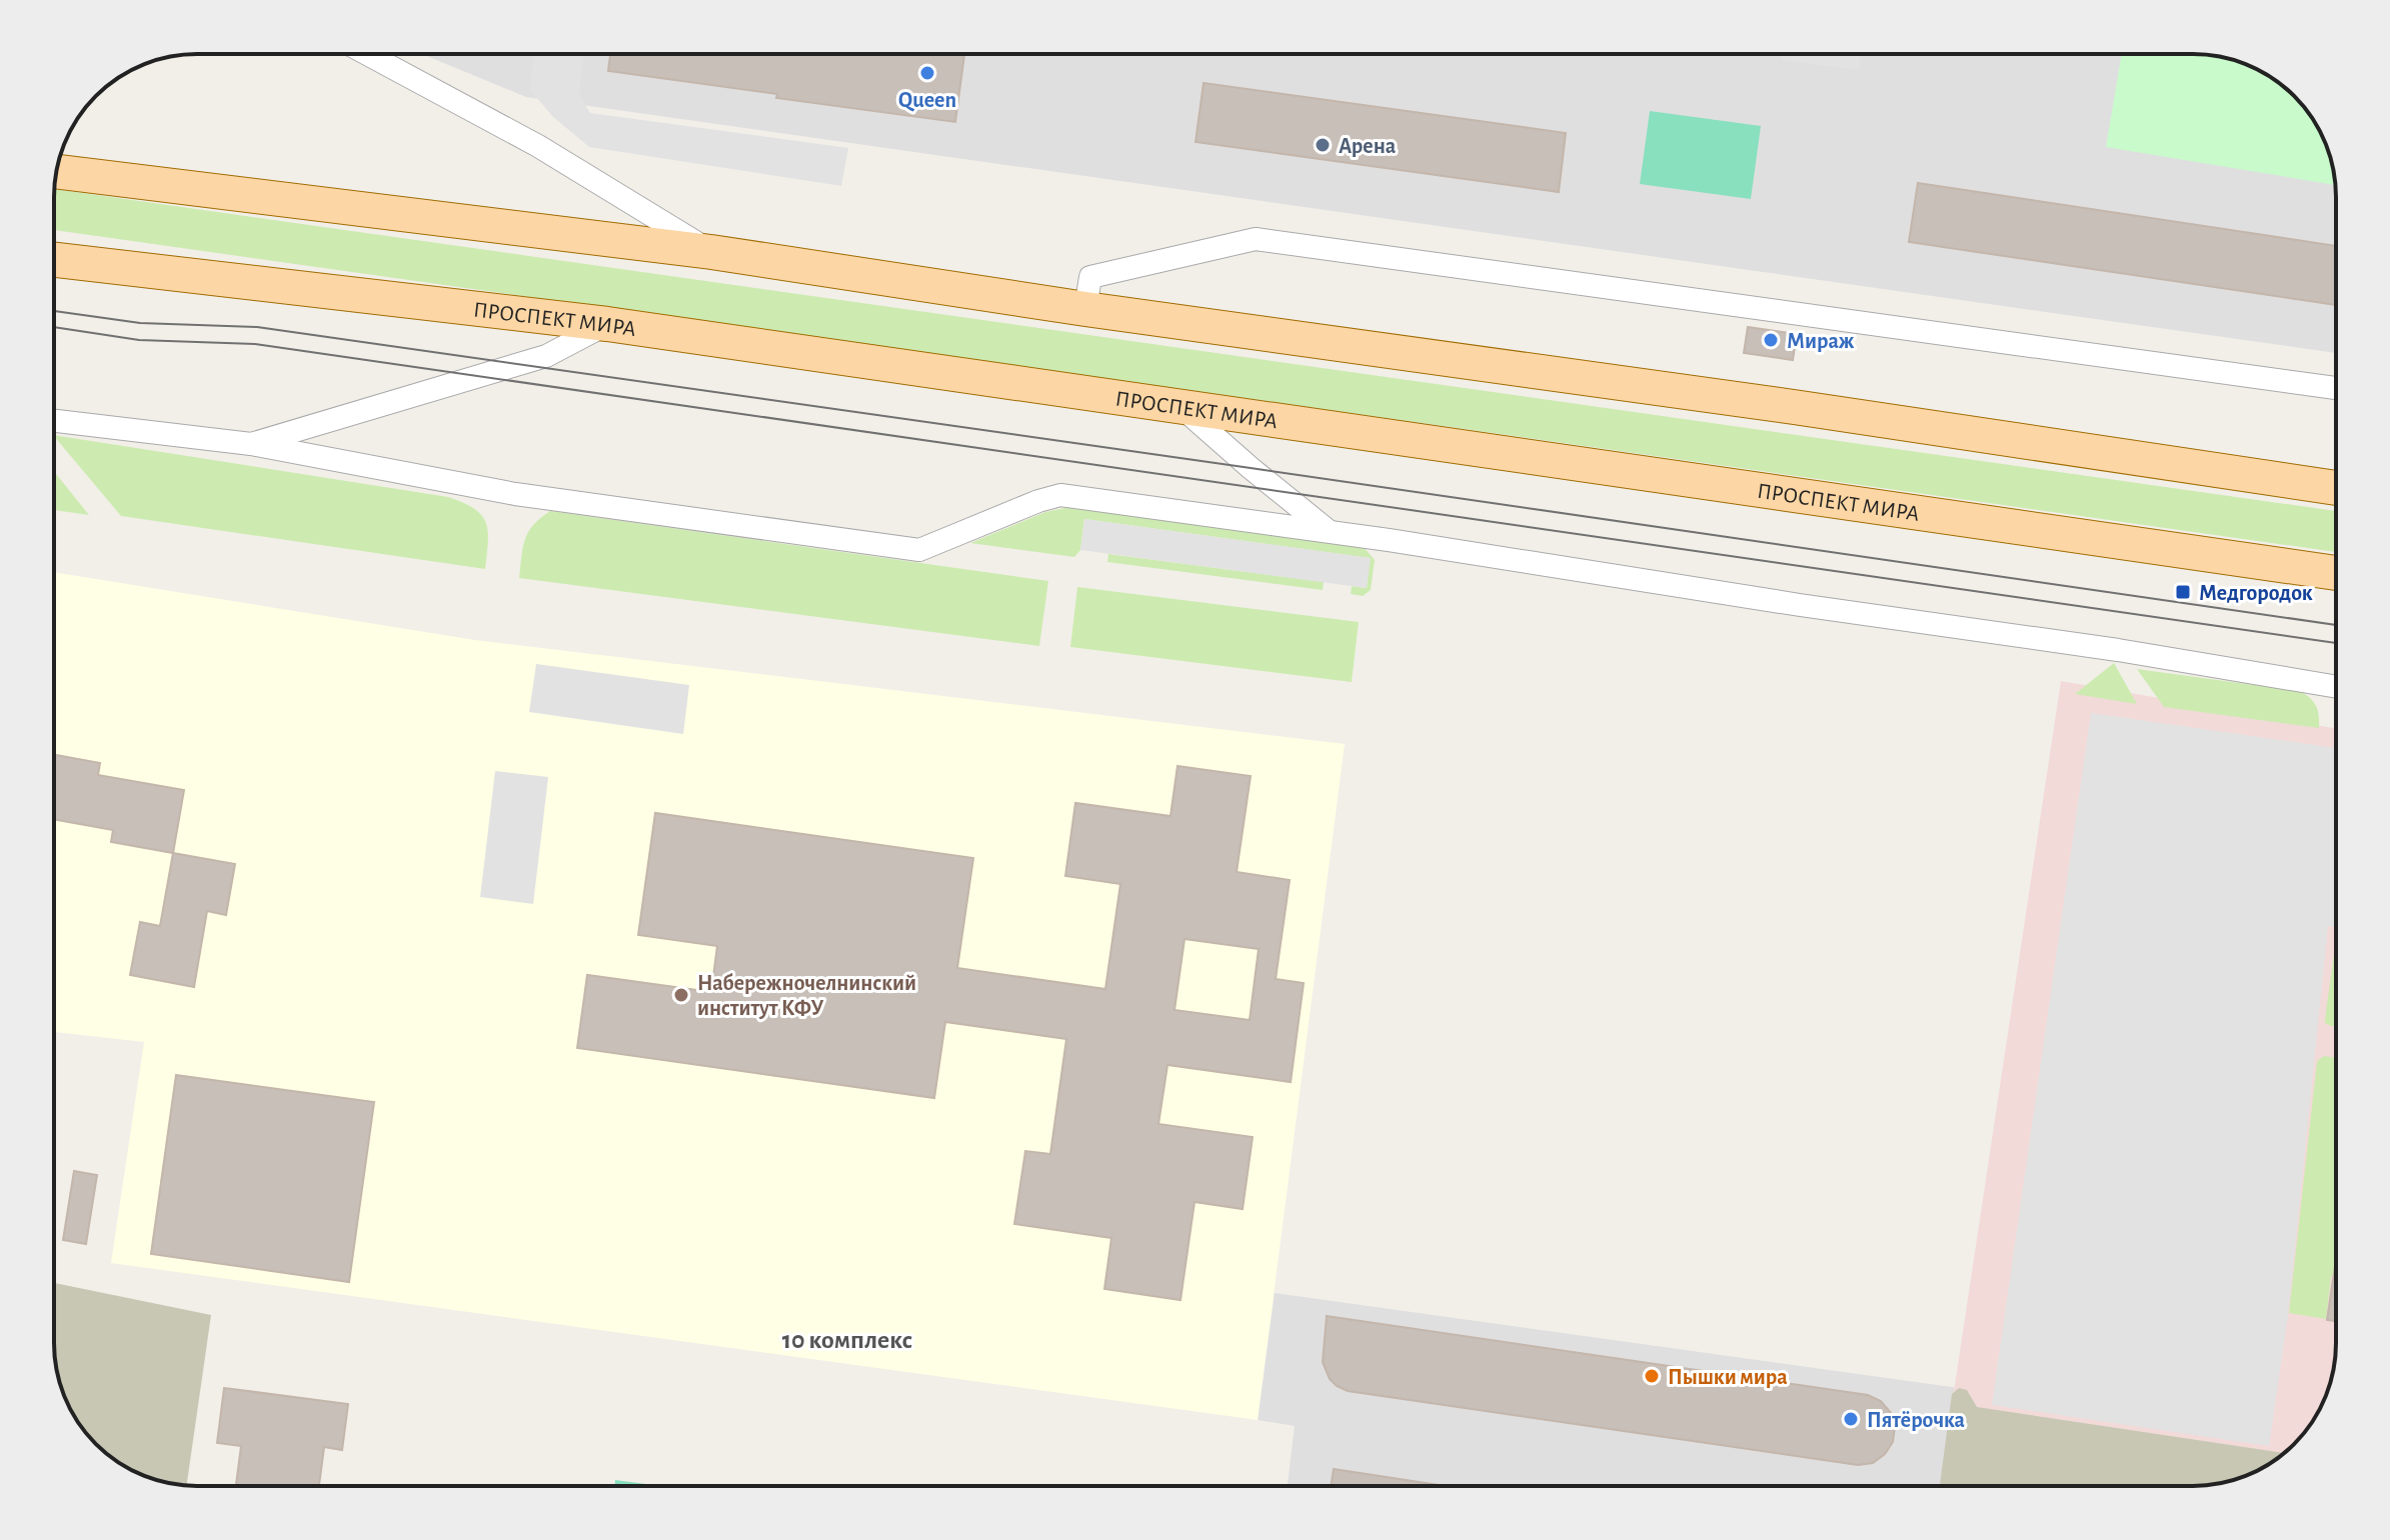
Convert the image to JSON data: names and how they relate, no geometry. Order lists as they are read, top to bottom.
{
  "streets": {
    "main road": ["ПРОСПЕКТ МИРА"]
  },
  "districts": ["10 комплекс"],
  "places": {
    "other": [
      "Queen",
      "Арена",
      "Мираж",
      "Набережночелнинский институт КФУ",
      "Пышки мира",
      "Пятёрочка"
    ],
    "transit": ["Медгородок"]
  }
}
